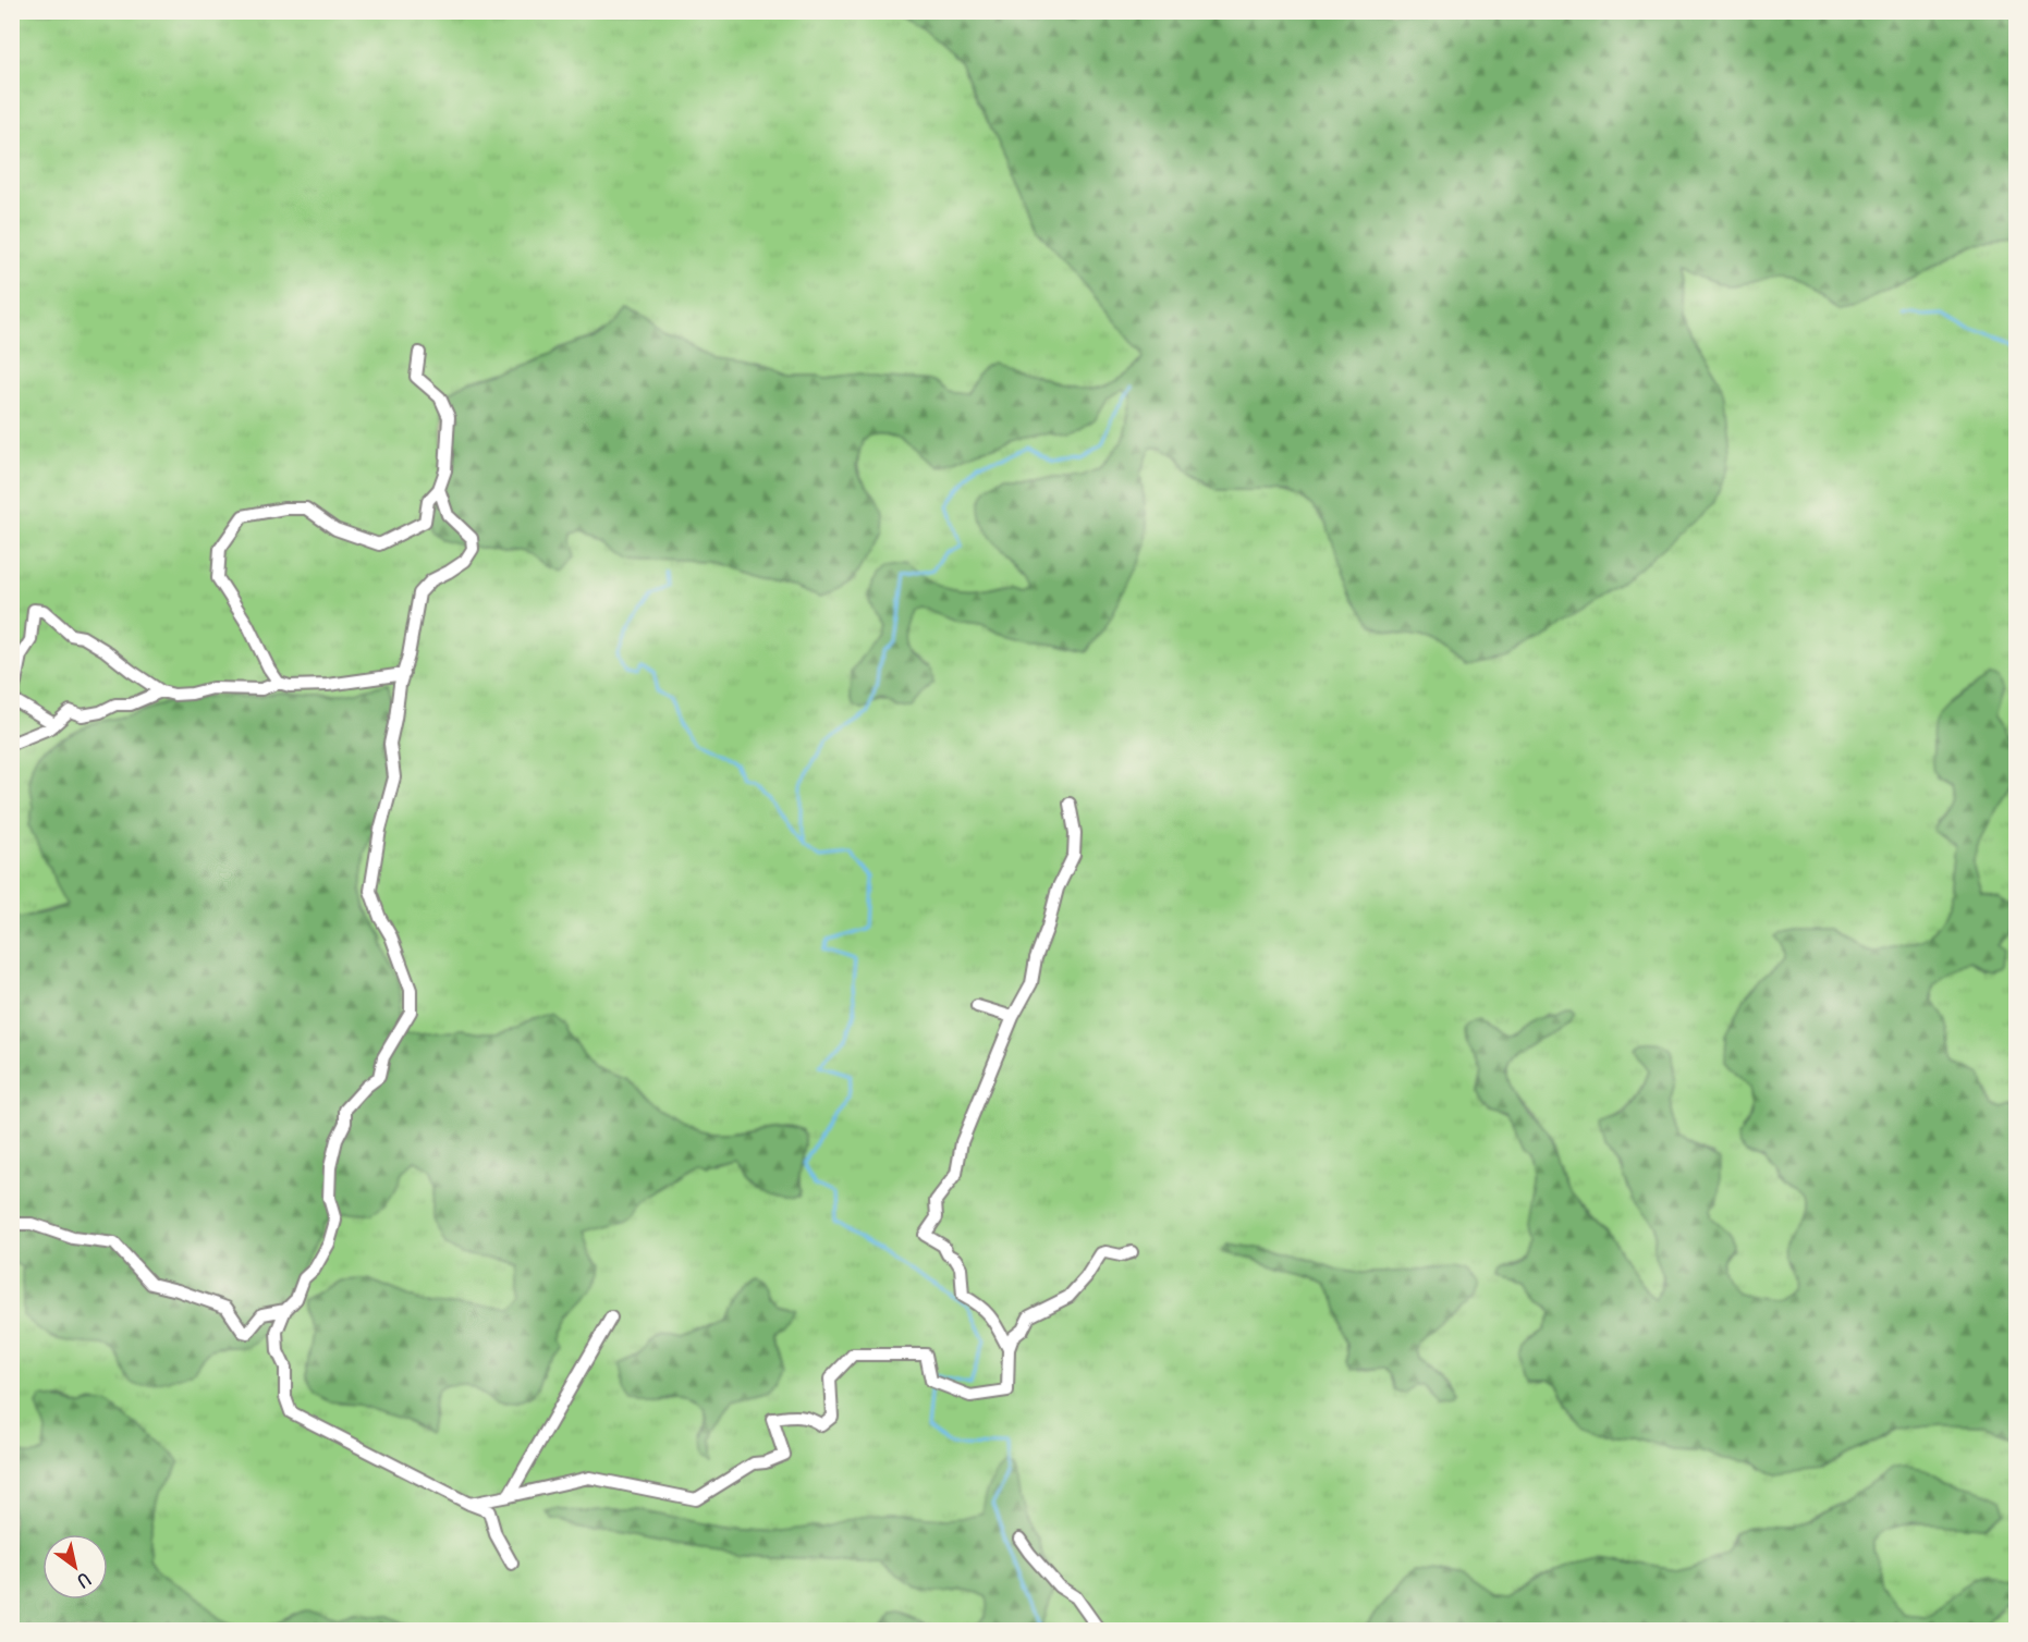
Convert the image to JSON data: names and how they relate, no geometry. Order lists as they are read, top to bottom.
{
  "north": "bottom right"
}
